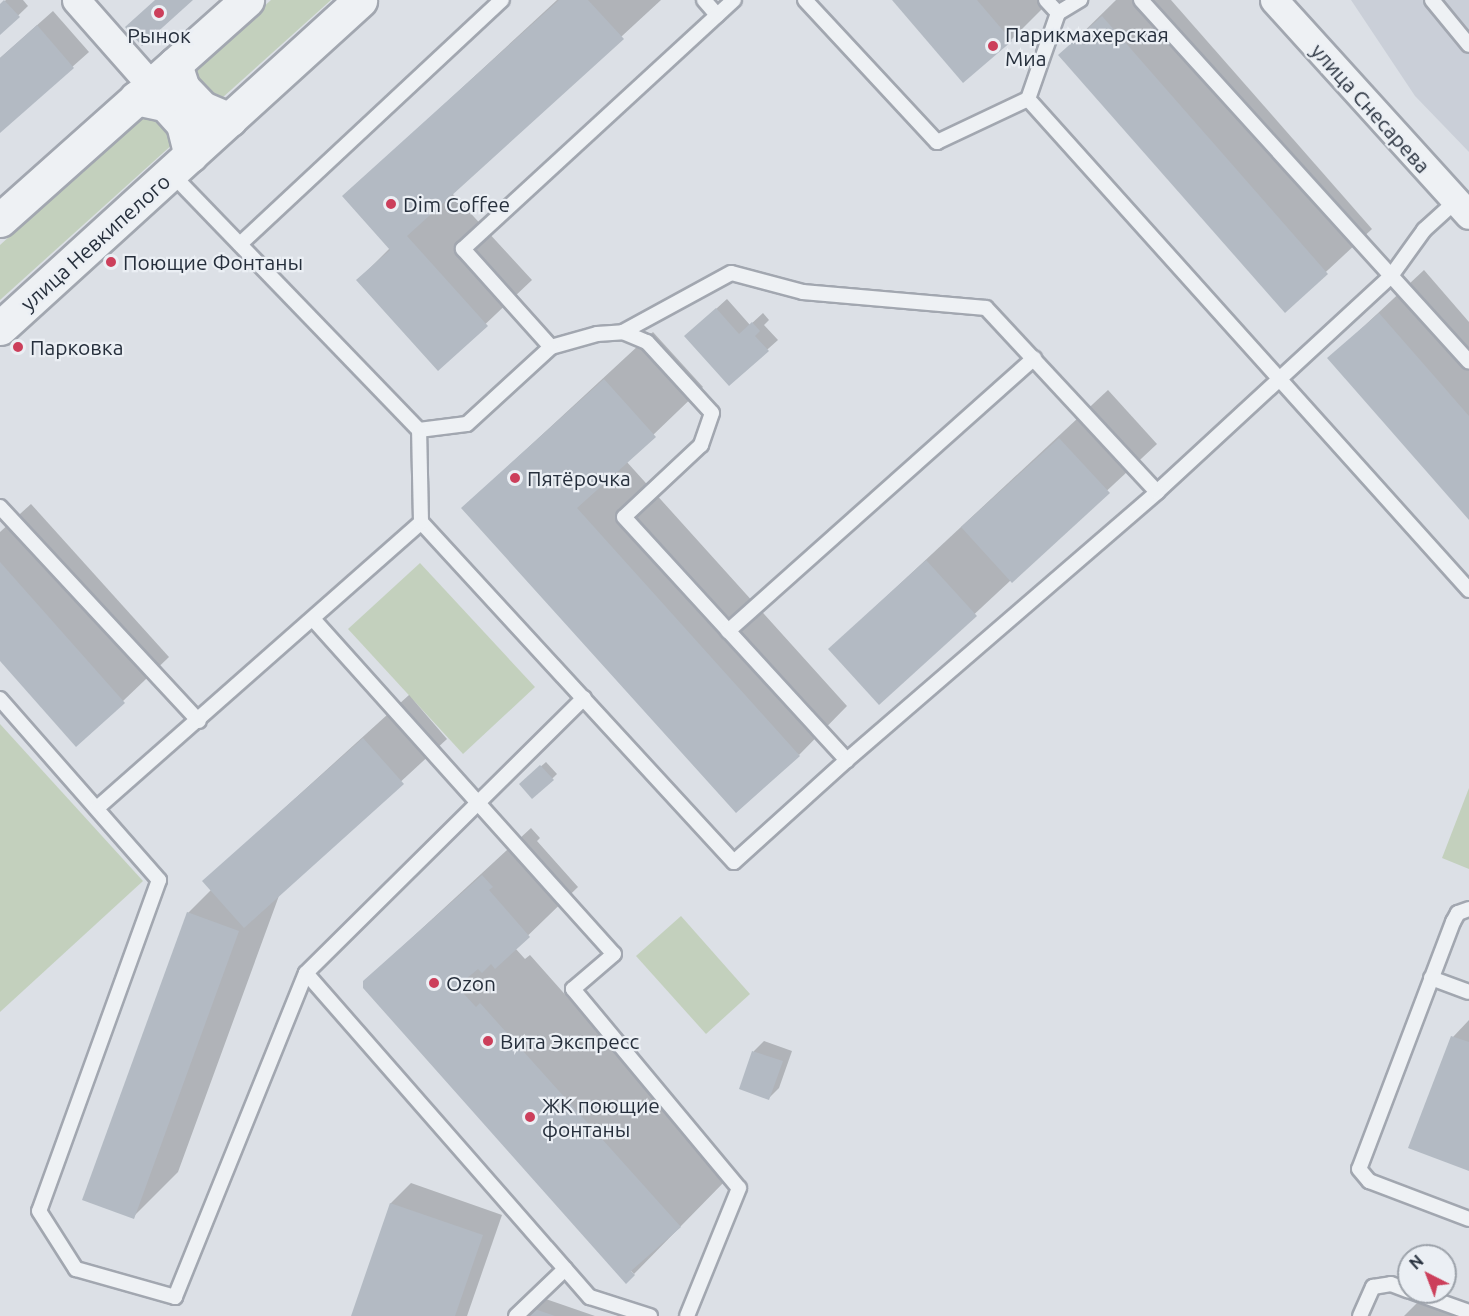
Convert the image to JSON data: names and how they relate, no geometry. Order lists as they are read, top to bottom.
{
  "streets": {
    "street": ["улица Снесарева", "улица Невкипелого"]
  },
  "places": [
    "Рынок",
    "Парикмахерская Миа",
    "Dim Coffee",
    "Поющие Фонтаны",
    "Парковка",
    "Пятёрочка",
    "Ozon",
    "Вита Экспресс",
    "ЖК поющие фонтаны"
  ],
  "north": "top left"
}
